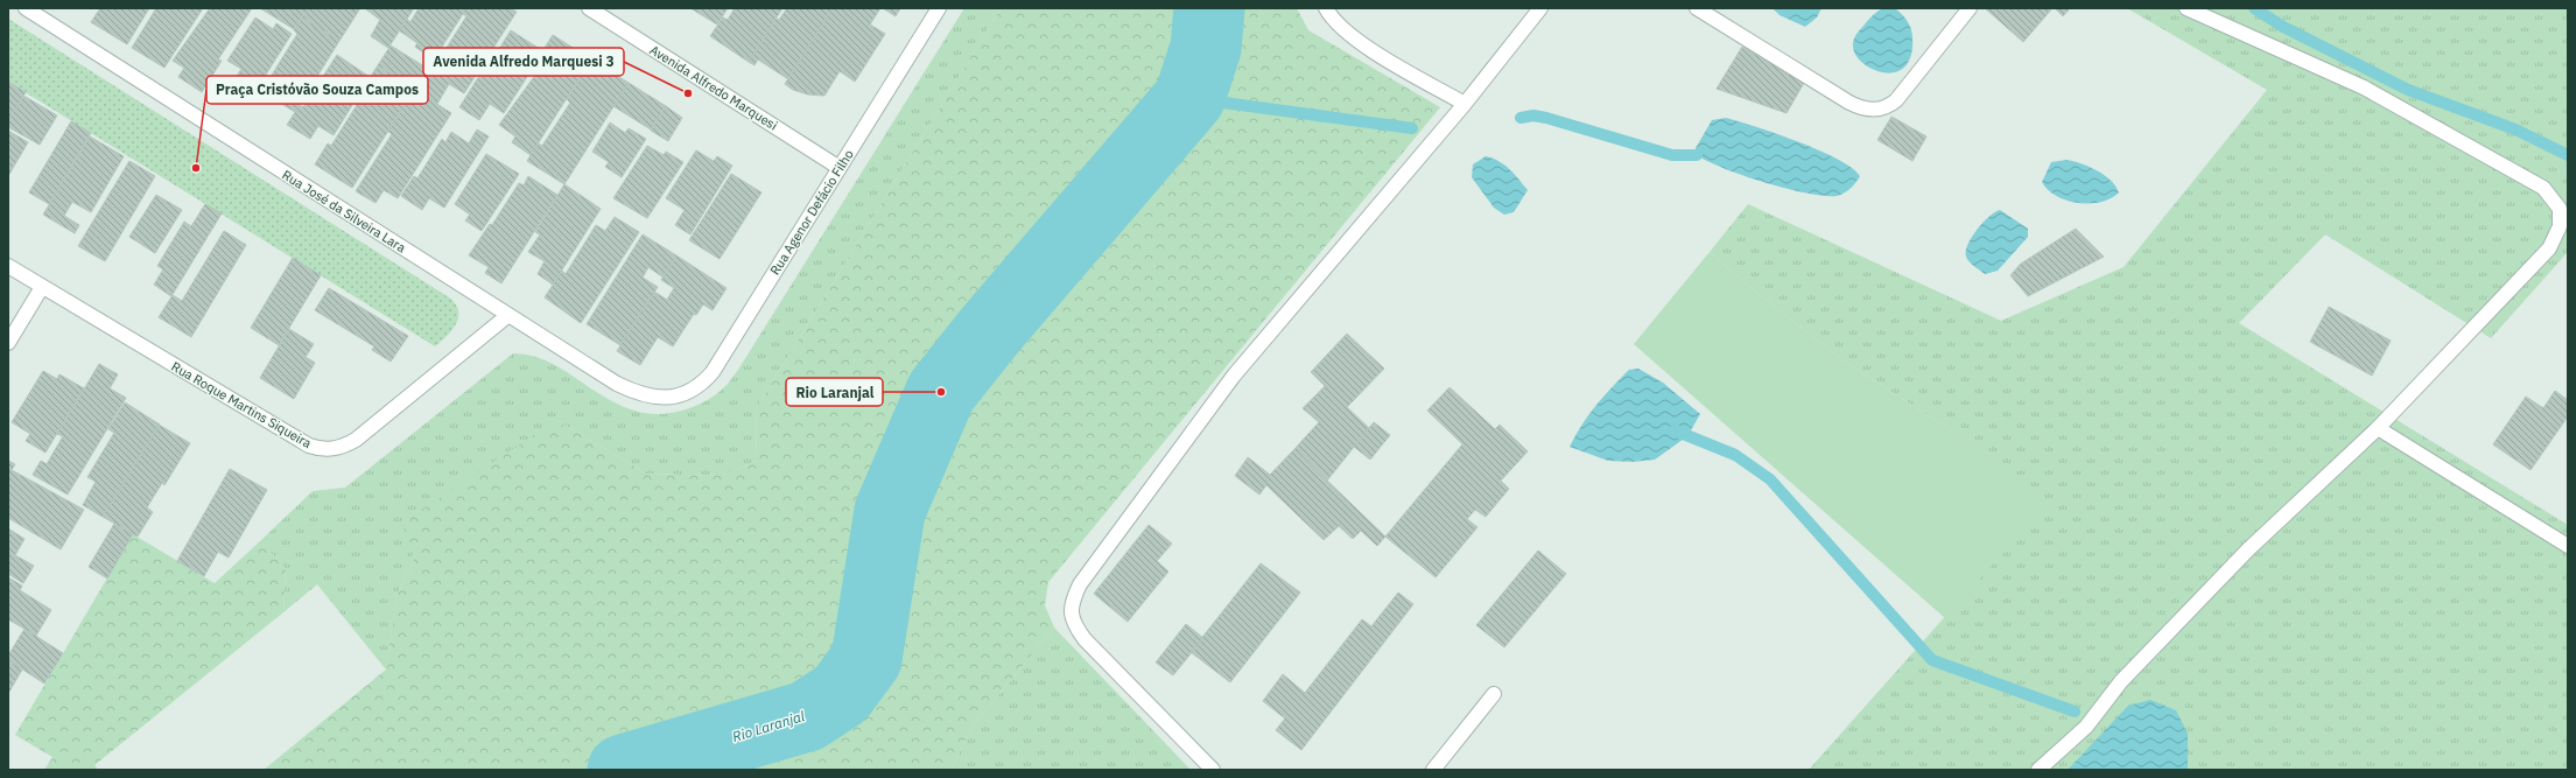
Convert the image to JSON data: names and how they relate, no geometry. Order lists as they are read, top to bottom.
{
  "streets": {
    "street": [
      "Avenida Alfredo Marquesi",
      "Rua José da Silveira Lara",
      "Rua Agenor Defácio Filho",
      "Rua Roque Martins Siqueira"
    ]
  },
  "crossings": [
    ["Avenida Alfredo Marquesi", "Rua Agenor Defácio Filho"],
    ["Rua José da Silveira Lara", "Rua Agenor Defácio Filho"],
    ["Rua José da Silveira Lara", "Rua Roque Martins Siqueira"]
  ],
  "water": ["Rio Laranjal"],
  "places": ["Avenida Alfredo Marquesi 3", "Praça Cristóvão Souza Campos", "Rio Laranjal"]
}
